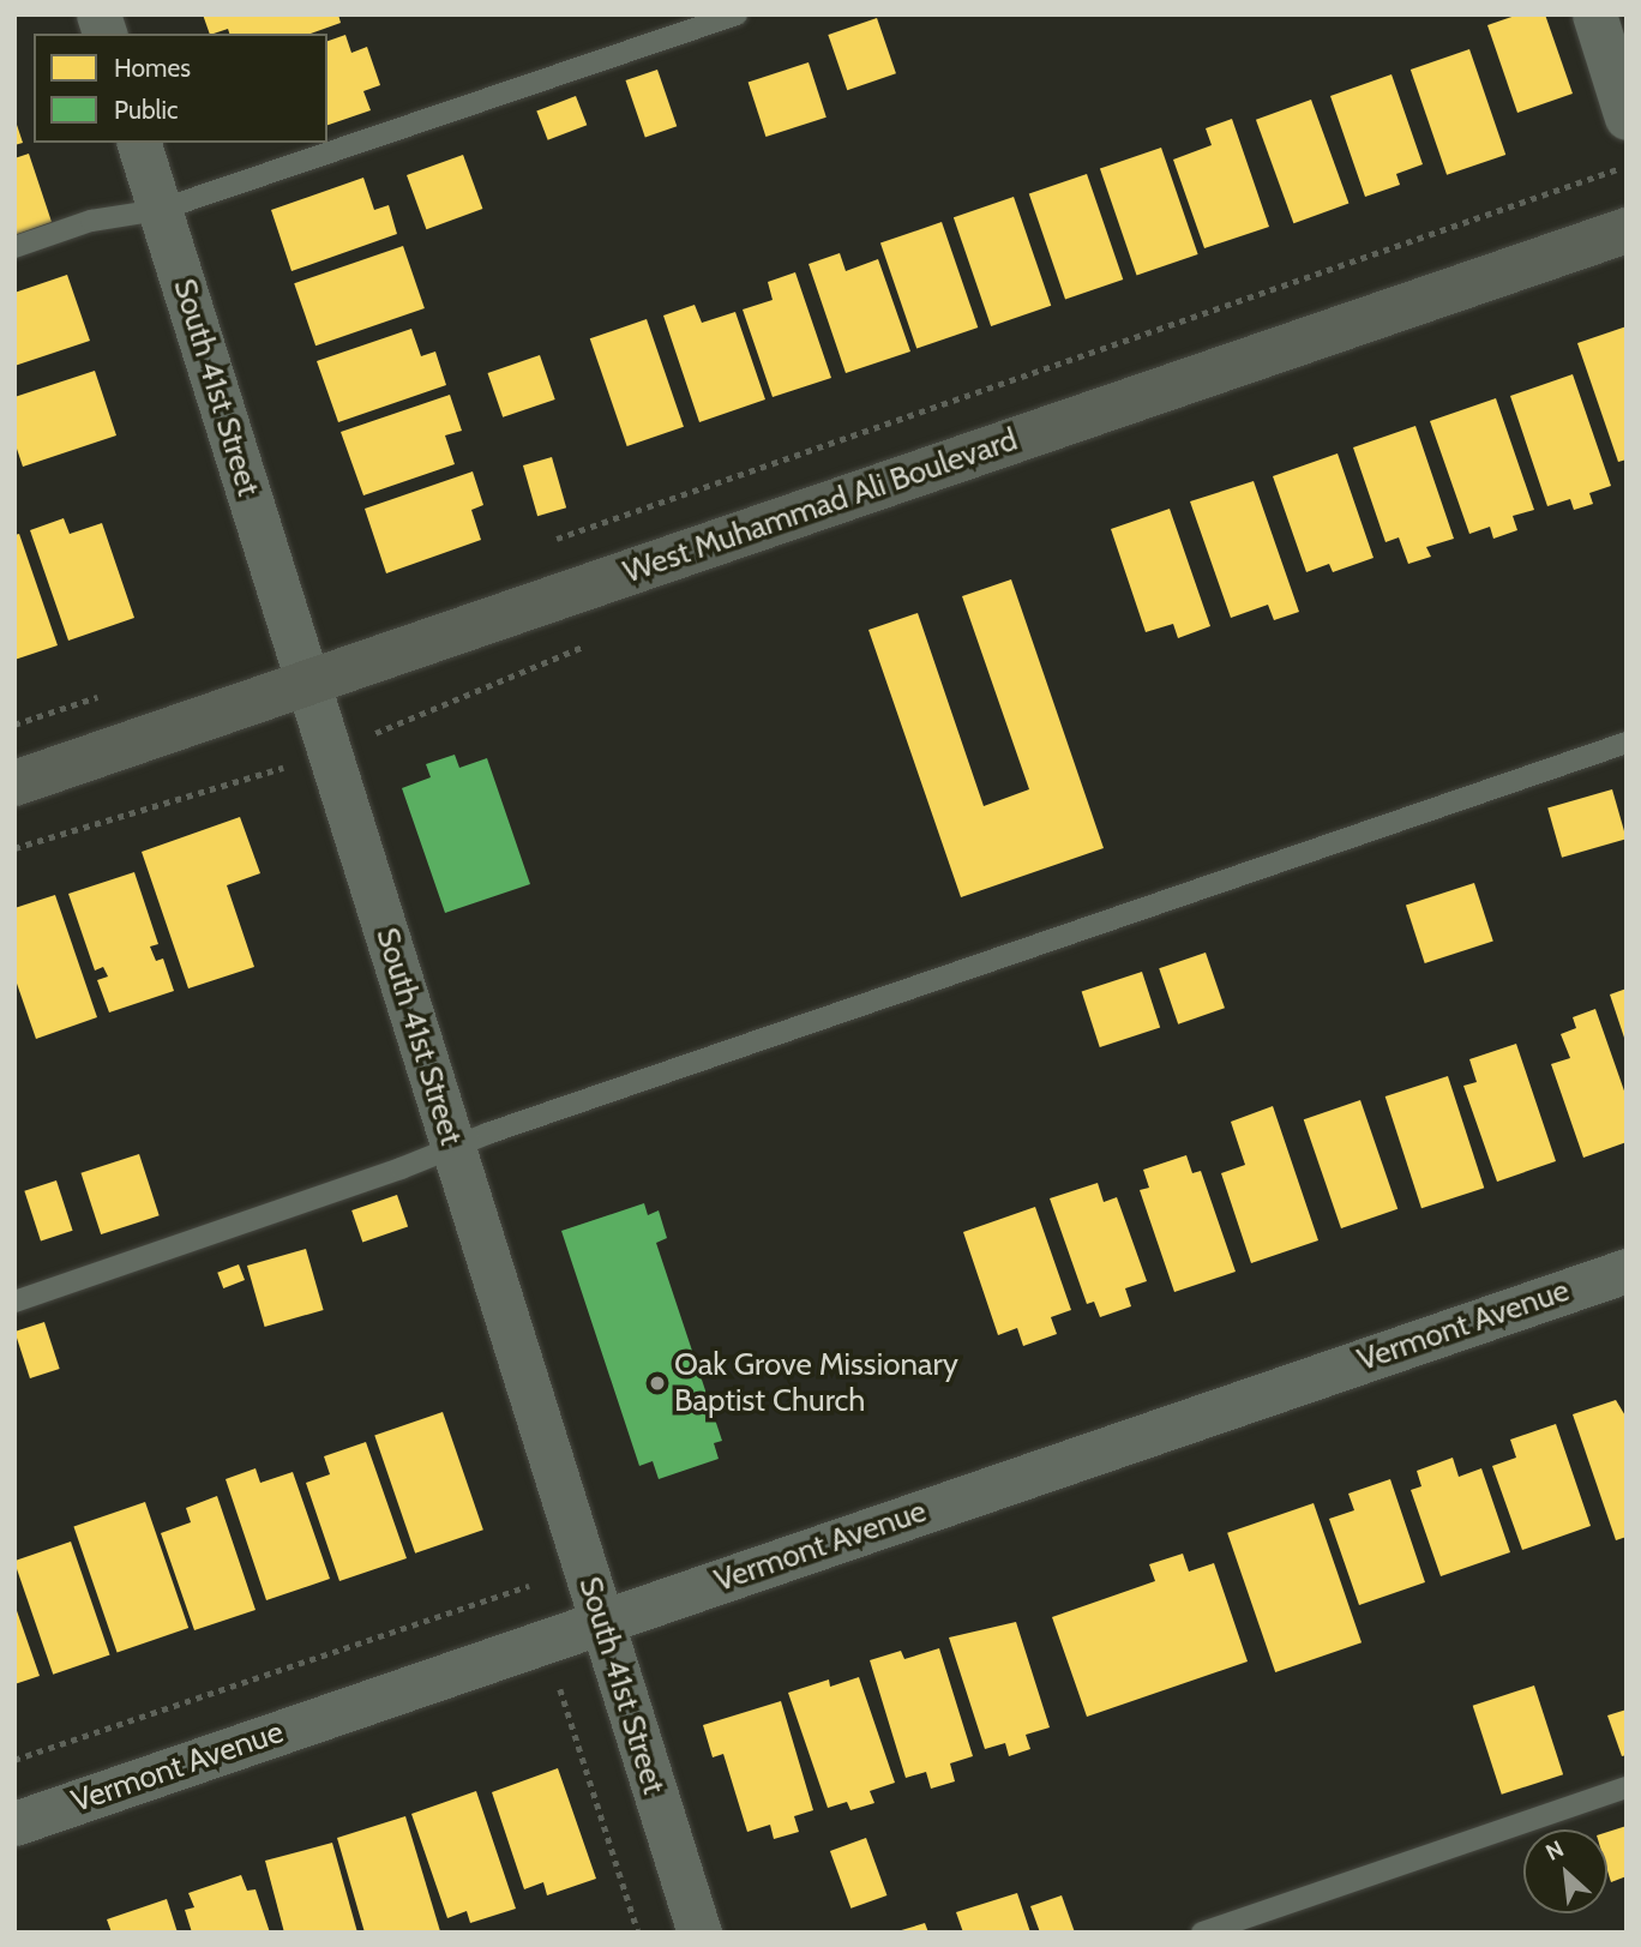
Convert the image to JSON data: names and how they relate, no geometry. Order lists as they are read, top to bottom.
{
  "streets": {
    "street": ["South 41st Street", "West Muhammad Ali Boulevard", "Vermont Avenue"]
  },
  "crossings": [
    ["South 41st Street", "West Muhammad Ali Boulevard"],
    ["South 41st Street", "Vermont Avenue"]
  ],
  "places": ["Oak Grove Missionary Baptist Church"],
  "legend": ["Homes", "Public"],
  "north": "top left"
}
